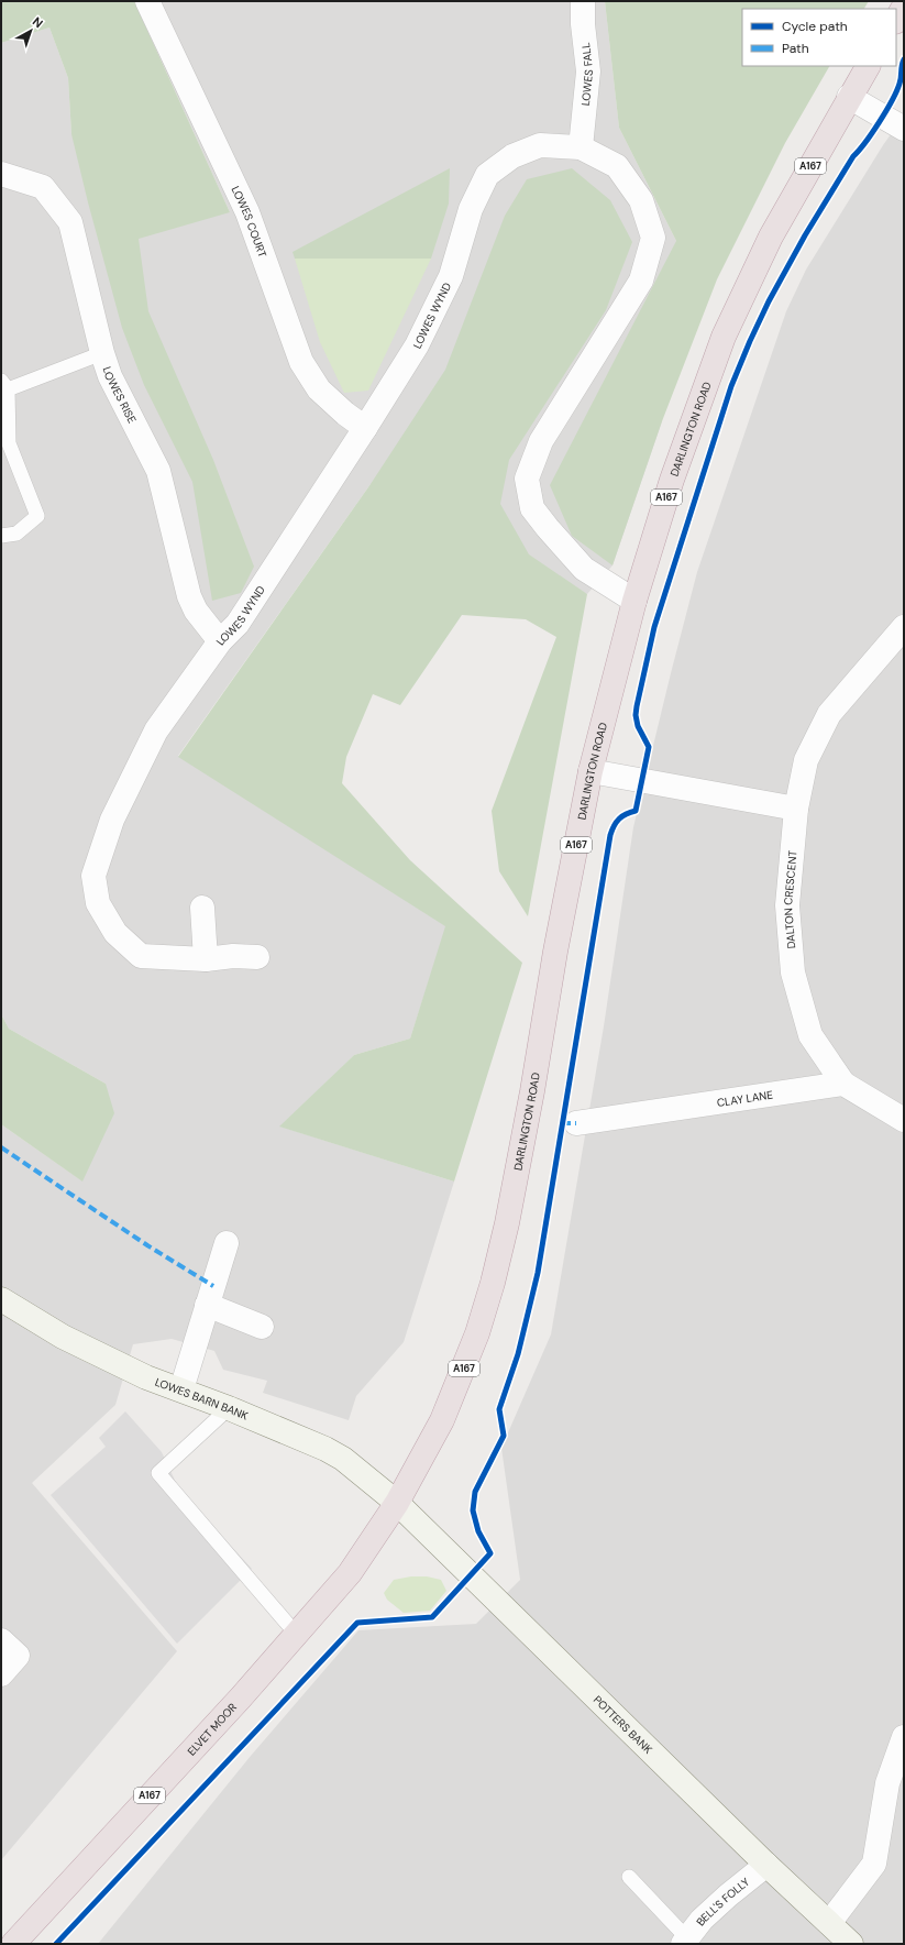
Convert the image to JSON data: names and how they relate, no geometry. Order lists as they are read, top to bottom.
{
  "streets": {
    "highway": ["A167", "DARLINGTON ROAD", "ELVET MOOR"],
    "street": [
      "LOWES FALL",
      "LOWES COURT",
      "LOWES WYND",
      "LOWES RISE",
      "DALTON CRESCENT",
      "CLAY LANE",
      "LOWES BARN BANK",
      "POTTERS BANK",
      "BELL'S FOLLY"
    ]
  },
  "crossings": [
    ["LOWES FALL", "LOWES WYND"],
    ["LOWES COURT", "LOWES WYND"],
    ["LOWES WYND", "LOWES RISE"],
    ["LOWES WYND", "DARLINGTON ROAD"],
    ["DARLINGTON ROAD", "LOWES BARN BANK"],
    ["DARLINGTON ROAD", "POTTERS BANK"],
    ["DARLINGTON ROAD", "ELVET MOOR"],
    ["DALTON CRESCENT", "CLAY LANE"],
    ["LOWES BARN BANK", "POTTERS BANK"],
    ["LOWES BARN BANK", "ELVET MOOR"],
    ["POTTERS BANK", "ELVET MOOR"],
    ["POTTERS BANK", "BELL'S FOLLY"]
  ],
  "legend": ["Cycle path", "Path"],
  "north": "top right"
}
